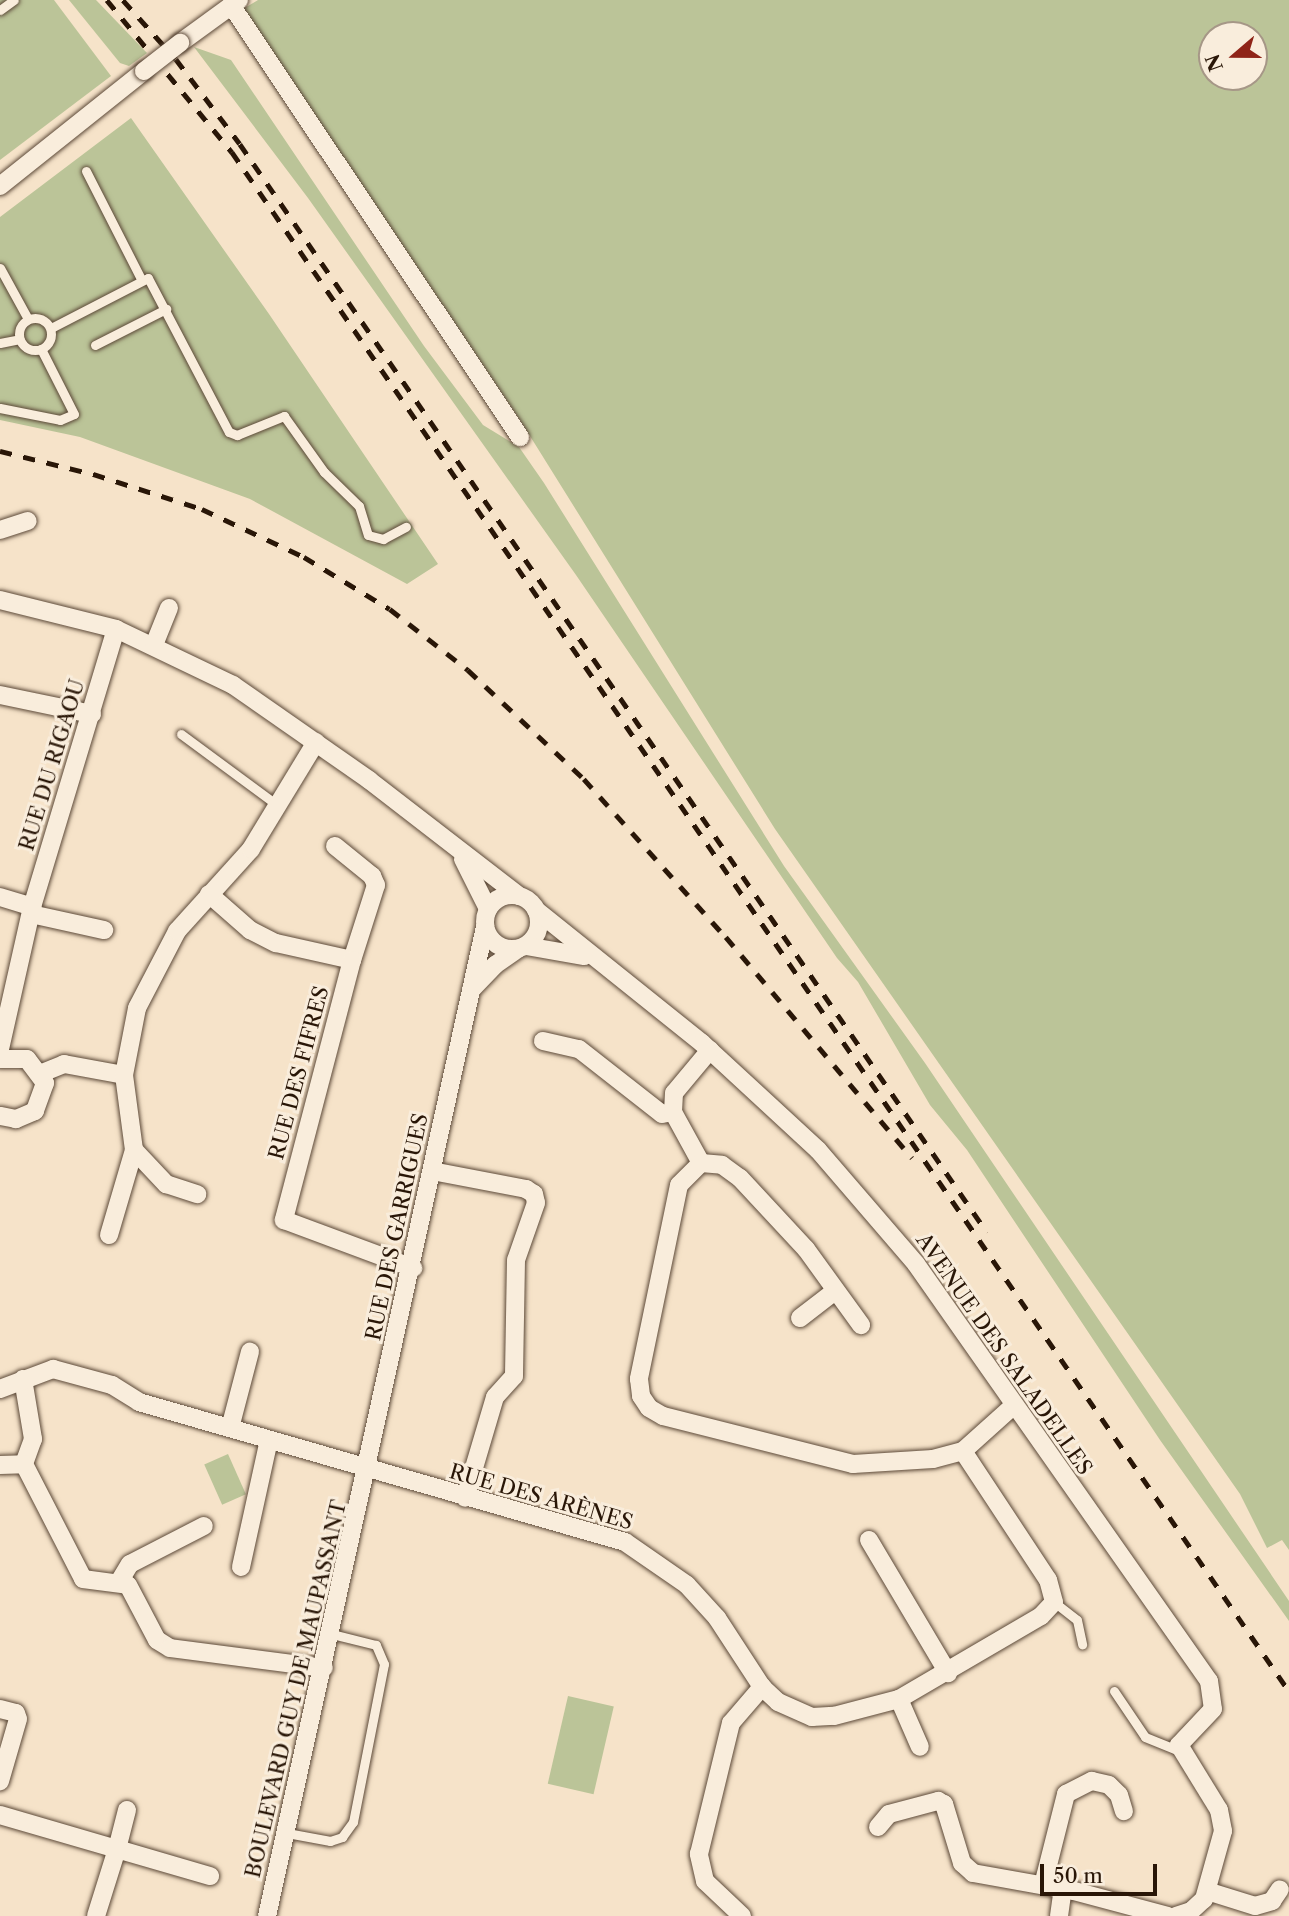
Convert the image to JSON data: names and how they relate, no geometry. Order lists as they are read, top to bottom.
{
  "streets": {
    "street": [
      "RUE DU RIGAOU",
      "RUE DES FIFRES",
      "RUE DES GARRIGUES",
      "AVENUE DES SALADELLES",
      "RUE DES ARÈNES",
      "BOULEVARD GUY DE MAUPASSANT"
    ]
  },
  "crossings": [
    ["RUE DES FIFRES", "RUE DES GARRIGUES"],
    ["RUE DES GARRIGUES", "AVENUE DES SALADELLES"],
    ["RUE DES GARRIGUES", "RUE DES ARÈNES"],
    ["RUE DES GARRIGUES", "BOULEVARD GUY DE MAUPASSANT"],
    ["RUE DES ARÈNES", "BOULEVARD GUY DE MAUPASSANT"]
  ],
  "scale_bar": "50 m",
  "north": "left"
}
